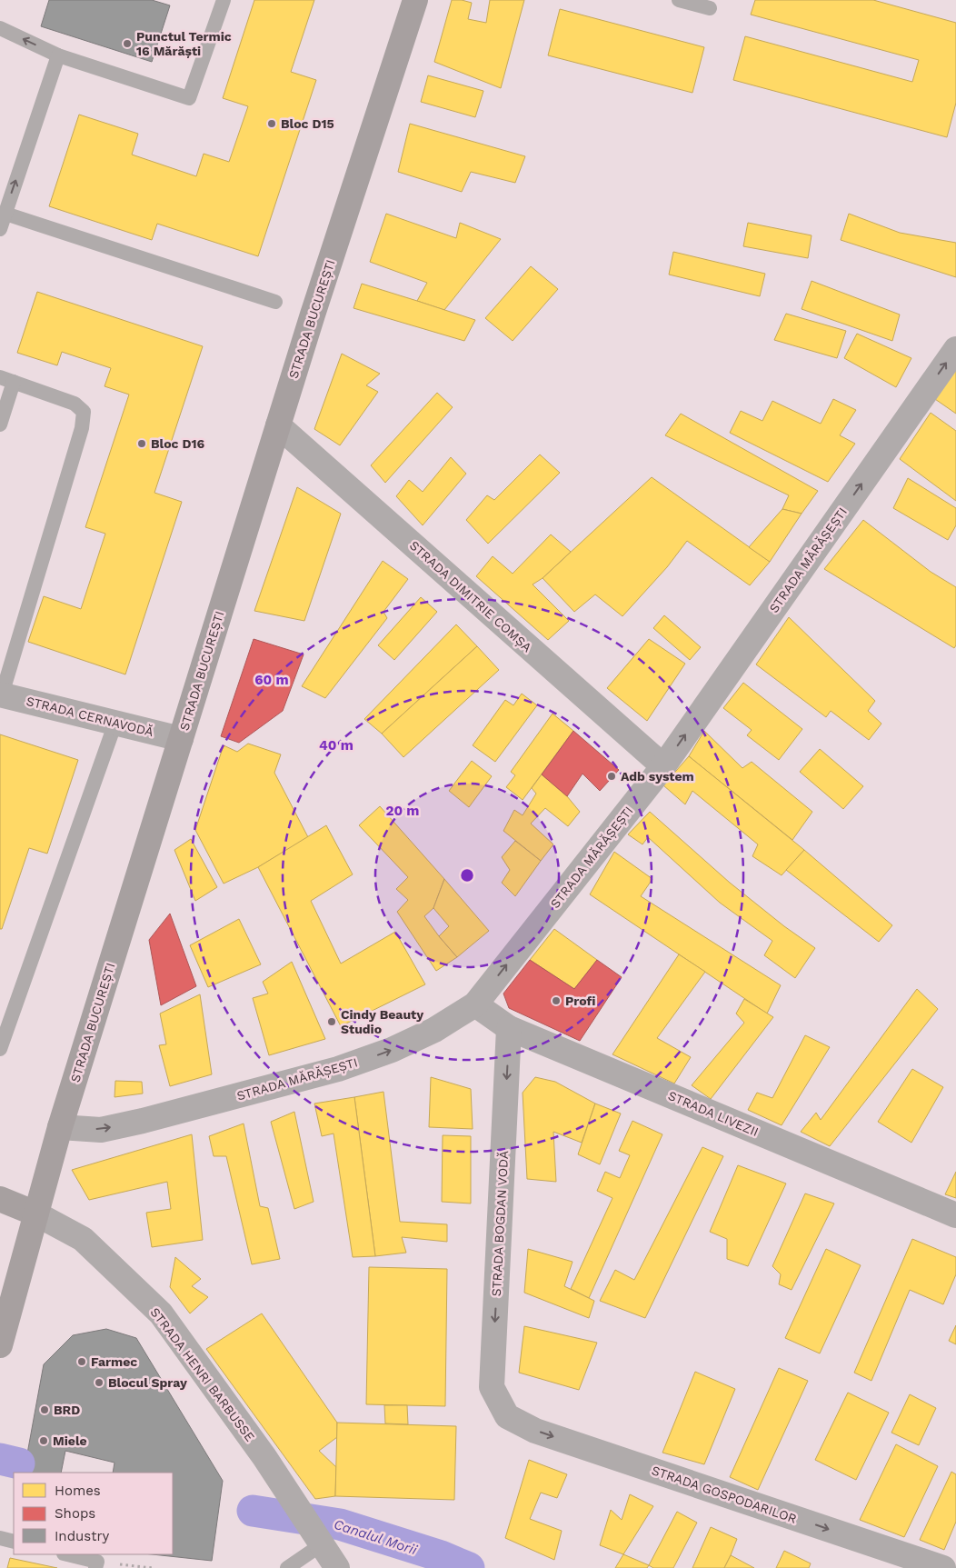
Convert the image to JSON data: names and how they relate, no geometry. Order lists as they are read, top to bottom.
{
  "streets": {
    "main road": ["STRADA BUCUREȘTI"],
    "street": [
      "STRADA MĂRĂȘEȘTI",
      "STRADA DIMITRIE COMȘA",
      "STRADA CERNAVODĂ",
      "STRADA LIVEZII",
      "STRADA BOGDAN VODĂ",
      "STRADA HENRI BARBUSSE",
      "STRADA GOSPODARILOR"
    ]
  },
  "crossings": [
    ["STRADA BUCUREȘTI", "STRADA MĂRĂȘEȘTI"],
    ["STRADA BUCUREȘTI", "STRADA DIMITRIE COMȘA"],
    ["STRADA BUCUREȘTI", "STRADA CERNAVODĂ"],
    ["STRADA BUCUREȘTI", "STRADA HENRI BARBUSSE"],
    ["STRADA MĂRĂȘEȘTI", "STRADA DIMITRIE COMȘA"],
    ["STRADA MĂRĂȘEȘTI", "STRADA LIVEZII"],
    ["STRADA LIVEZII", "STRADA BOGDAN VODĂ"],
    ["STRADA BOGDAN VODĂ", "STRADA GOSPODARILOR"]
  ],
  "one_way": ["STRADA MĂRĂȘEȘTI", "STRADA BOGDAN VODĂ", "STRADA GOSPODARILOR"],
  "water": ["Canalul Morii"],
  "places": [
    "Punctul Termic 16 Mărăști",
    "Bloc D15",
    "Bloc D16",
    "Adb system",
    "Profi",
    "Cindy Beauty Studio",
    "Farmec",
    "Blocul Spray",
    "BRD",
    "Miele"
  ],
  "legend": ["Homes", "Shops", "Industry"],
  "rings": ["60 m", "40 m", "20 m"]
}
